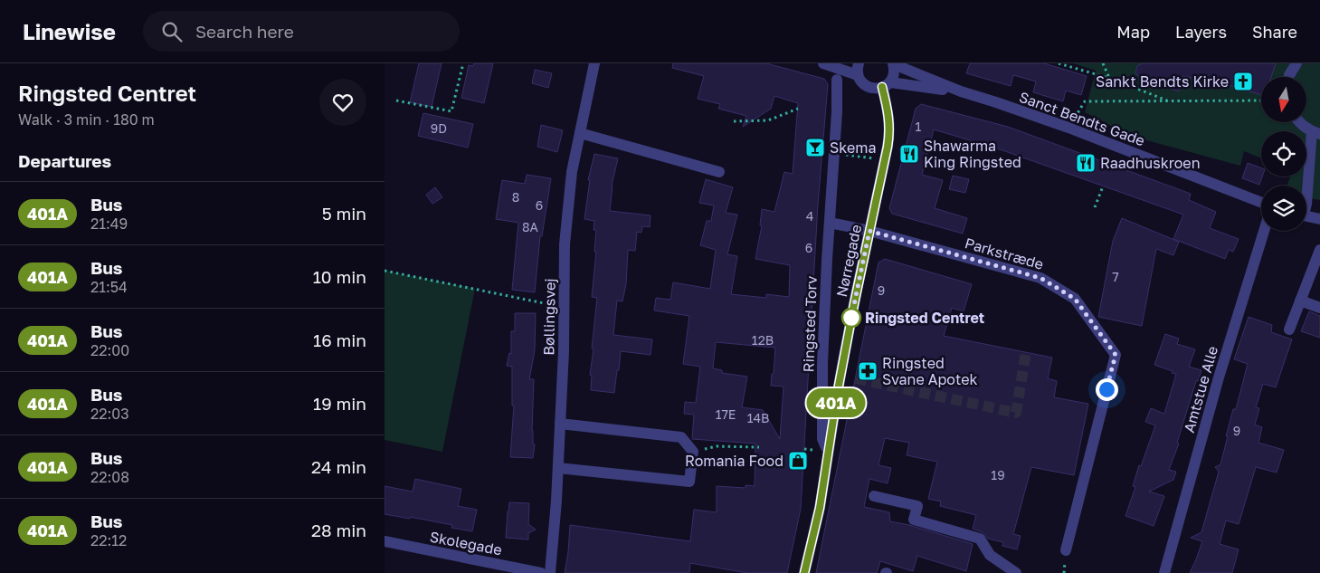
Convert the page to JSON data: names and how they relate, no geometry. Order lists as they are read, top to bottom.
{
  "streets": {
    "street": [
      "Sanct Bendts Gade",
      "Parkstræde",
      "Nørregade",
      "Bøllingsvej",
      "Ringsted Torv",
      "Amtstue Alle",
      "Skolegade"
    ]
  },
  "crossings": [
    ["Sanct Bendts Gade", "Nørregade"],
    ["Parkstræde", "Nørregade"],
    ["Nørregade", "Ringsted Torv"]
  ],
  "places": {
    "church": ["Sankt Bendts Kirke"],
    "bar": ["Skema"],
    "restaurant": ["Shawarma King Ringsted", "Raadhuskroen"],
    "other": ["Ringsted Centret"],
    "pharmacy": ["Ringsted Svane Apotek"],
    "shop": ["Romania Food"]
  },
  "lines": ["bus line 401A"],
  "house_numbers": [
    "1",
    "9D",
    "8",
    "6",
    "4",
    "8A",
    "6",
    "7",
    "9",
    "12B",
    "17E",
    "14B",
    "9",
    "19"
  ],
  "north": "bottom",
  "page": {
    "header": "Linewise",
    "search": "Search here",
    "nav": ["Map", "Layers", "Share"],
    "heading": [
      ["Ringsted Centret", "Walk · 3 min · 180 m"],
      "Departures"
    ],
    "on_map": "401A",
    "list": [
      {
        "mark": "401A",
        "name": "Bus",
        "note": "21:49",
        "value": "5 min"
      },
      {
        "mark": "401A",
        "name": "Bus",
        "note": "21:54",
        "value": "10 min"
      },
      {
        "mark": "401A",
        "name": "Bus",
        "note": "22:00",
        "value": "16 min"
      },
      {
        "mark": "401A",
        "name": "Bus",
        "note": "22:03",
        "value": "19 min"
      },
      {
        "mark": "401A",
        "name": "Bus",
        "note": "22:08",
        "value": "24 min"
      },
      {
        "mark": "401A",
        "name": "Bus",
        "note": "22:12",
        "value": "28 min"
      }
    ]
  }
}
